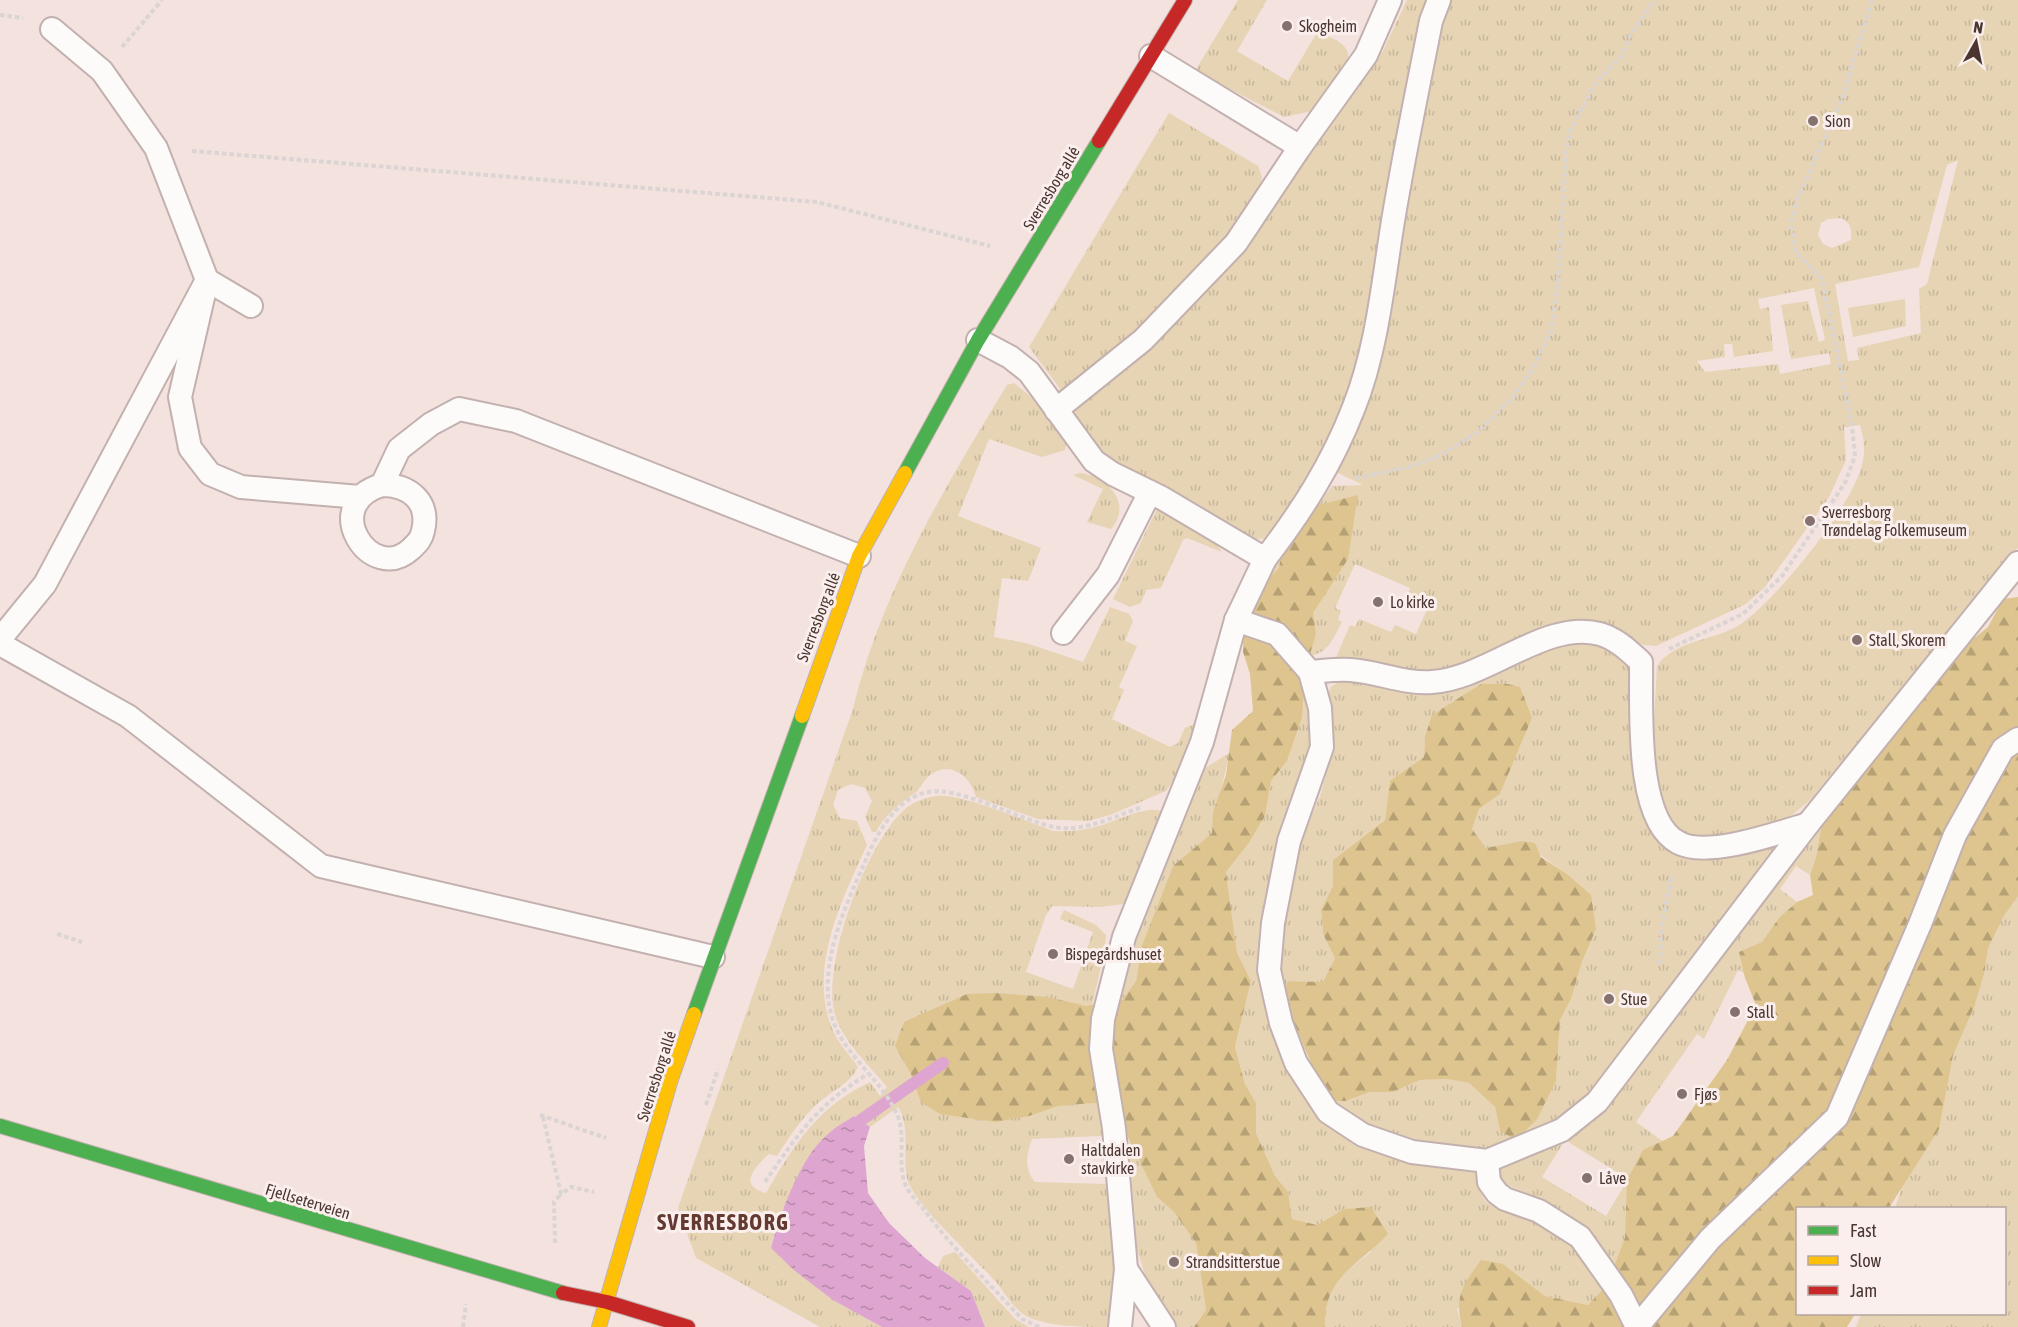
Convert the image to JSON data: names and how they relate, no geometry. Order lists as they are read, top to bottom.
{
  "streets": {
    "street": ["Sverresborg allé", "Fjellseterveien"]
  },
  "crossings": [
    ["Sverresborg allé", "Fjellseterveien"]
  ],
  "districts": ["SVERRESBORG"],
  "places": [
    "Skogheim",
    "Sion",
    "Sverresborg Trøndelag Folkemuseum",
    "Lo kirke",
    "Stall, Skorem",
    "Bispegårdshuset",
    "Stue",
    "Stall",
    "Fjøs",
    "Haltdalen stavkirke",
    "Låve",
    "Strandsitterstue"
  ],
  "legend": ["Fast", "Slow", "Jam"],
  "north": "top"
}
